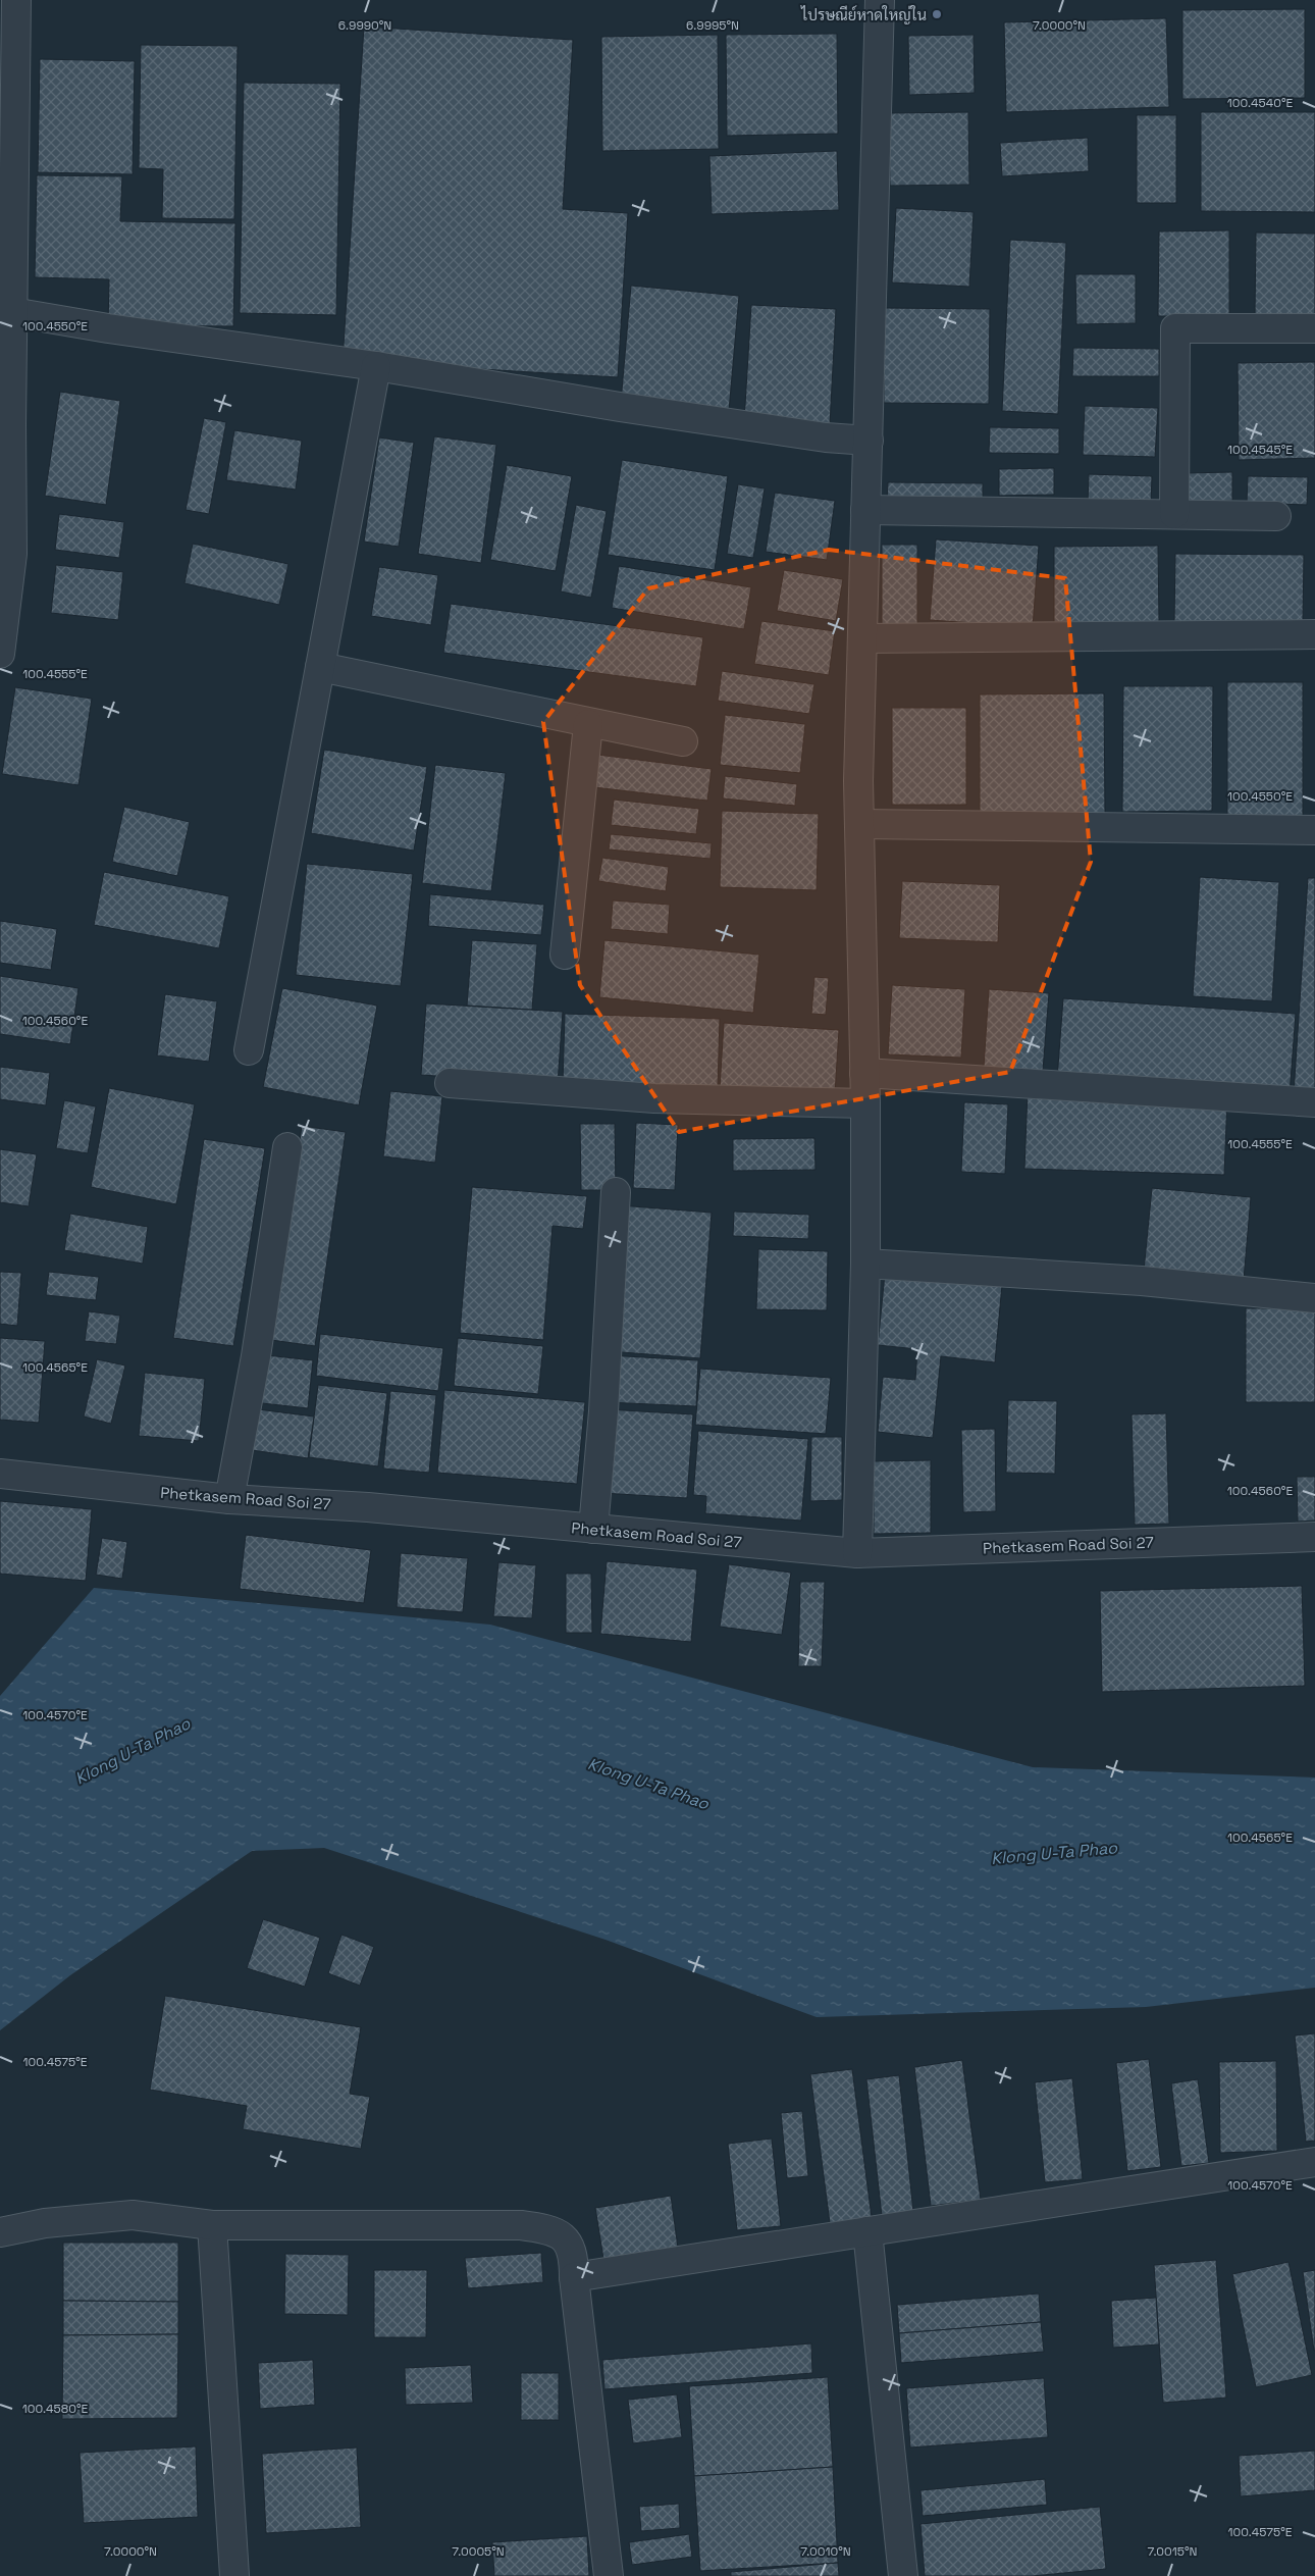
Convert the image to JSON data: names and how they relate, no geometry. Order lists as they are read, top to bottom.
{
  "streets": {
    "street": ["Phetkasem Road Soi 27"]
  },
  "water": ["Klong U-Ta Phao"],
  "places": ["ไปรษณีย์หาดใหญ่ใน"],
  "coordinates": [
    "6.9990°N",
    "6.9995°N",
    "7.0000°N",
    "100.4540°E",
    "100.4550°E",
    "100.4545°E",
    "100.4555°E",
    "100.4560°E",
    "100.4565°E",
    "100.4570°E",
    "100.4575°E",
    "100.4580°E",
    "7.0005°N",
    "7.0010°N",
    "7.0015°N"
  ]
}
